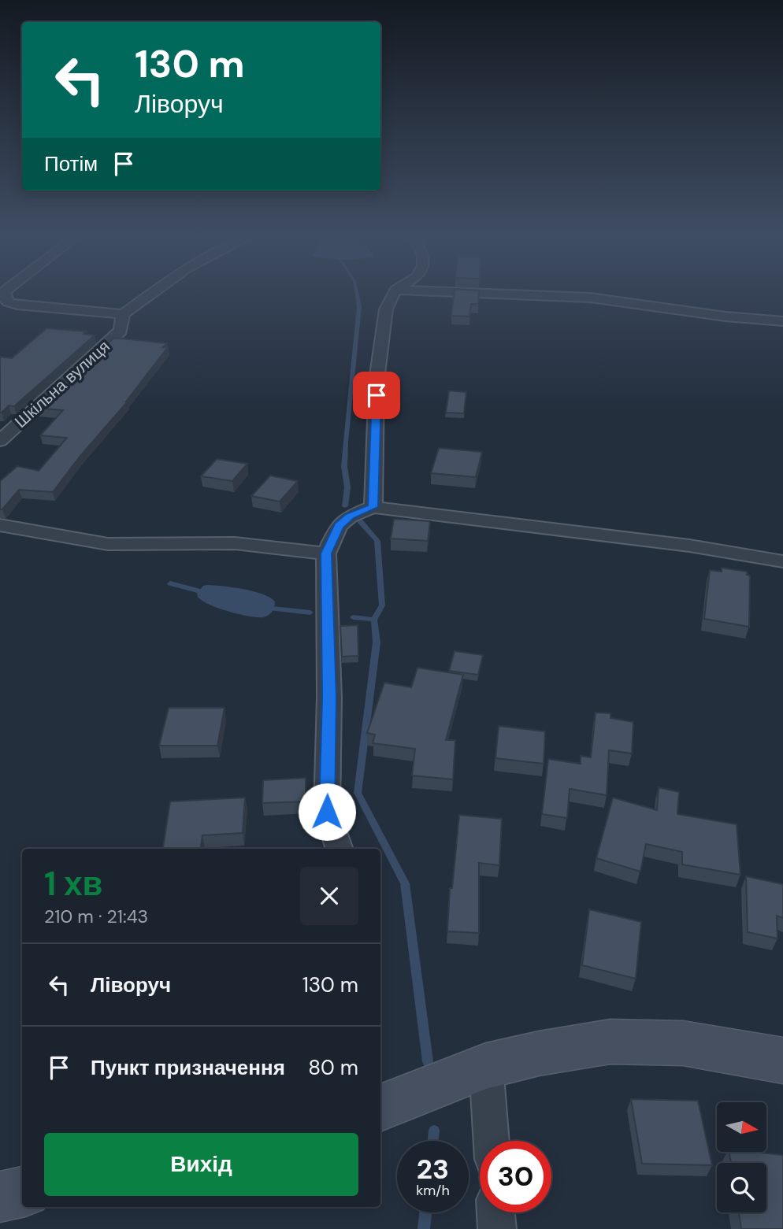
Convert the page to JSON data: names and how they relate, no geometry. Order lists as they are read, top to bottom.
{
  "streets": {
    "street": ["Шкільна вулиця"]
  },
  "north": "right",
  "page": {
    "turn": ["130 m", "Ліворуч"],
    "then": "Потім",
    "heading": ["1 хв", "210 m · 21:43"],
    "list": [
      {
        "name": "Ліворуч",
        "value": "130 m"
      },
      {
        "name": "Пункт призначення",
        "value": "80 m"
      }
    ],
    "buttons": "Вихід",
    "speed": "23 km/h",
    "limit": "30"
  }
}
